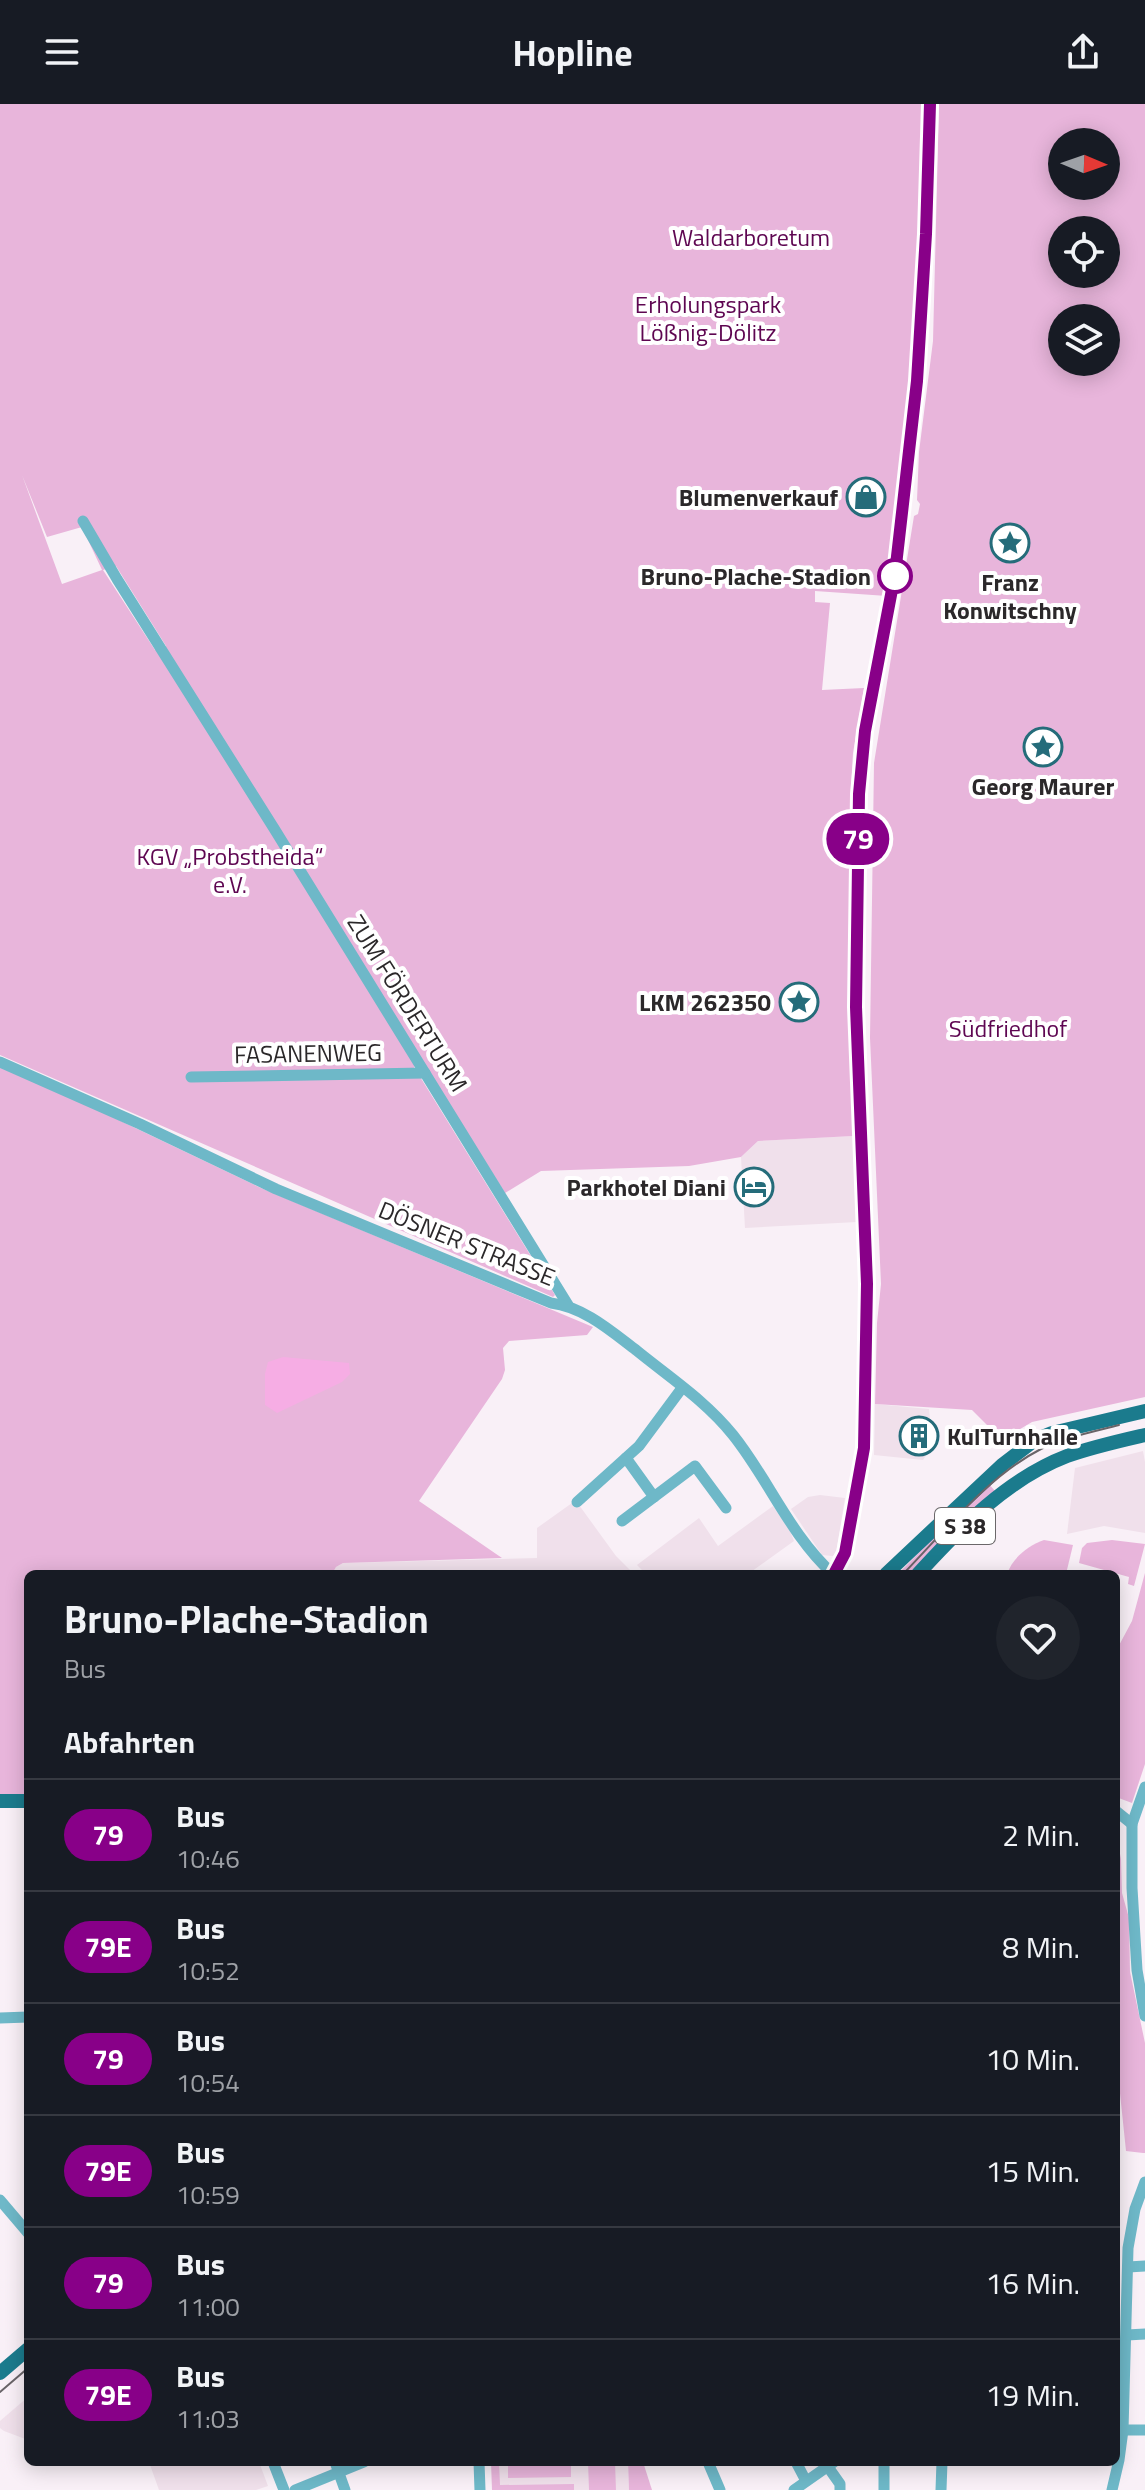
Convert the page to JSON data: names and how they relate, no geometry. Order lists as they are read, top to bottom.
{
  "streets": {
    "main road": ["S 38"],
    "street": ["ZUM FÖRDERTURM", "FASANENWEG", "DÖSNER STRASSE"]
  },
  "crossings": [
    ["ZUM FÖRDERTURM", "FASANENWEG"],
    ["ZUM FÖRDERTURM", "DÖSNER STRASSE"]
  ],
  "parks": [
    "Waldarboretum",
    "Erholungspark Lößnig-Dölitz",
    "KGV „Probstheida“ e.V.",
    "Südfriedhof"
  ],
  "places": {
    "shop": ["Blumenverkauf"],
    "place": ["Franz Konwitschny", "Georg Maurer", "LKM 262350"],
    "other": ["Bruno-Plache-Stadion"],
    "hotel": ["Parkhotel Diani"],
    "building": ["KulTurnhalle"]
  },
  "lines": ["bus line 79"],
  "north": "right",
  "page": {
    "header": "Hopline",
    "on_map": "79",
    "heading": [
      ["Bruno-Plache-Stadion", "Bus"],
      "Abfahrten"
    ],
    "list": [
      {
        "mark": "79",
        "name": "Bus",
        "note": "10:46",
        "value": "2 Min."
      },
      {
        "mark": "79E",
        "name": "Bus",
        "note": "10:52",
        "value": "8 Min."
      },
      {
        "mark": "79",
        "name": "Bus",
        "note": "10:54",
        "value": "10 Min."
      },
      {
        "mark": "79E",
        "name": "Bus",
        "note": "10:59",
        "value": "15 Min."
      },
      {
        "mark": "79",
        "name": "Bus",
        "note": "11:00",
        "value": "16 Min."
      },
      {
        "mark": "79E",
        "name": "Bus",
        "note": "11:03",
        "value": "19 Min."
      }
    ]
  }
}
